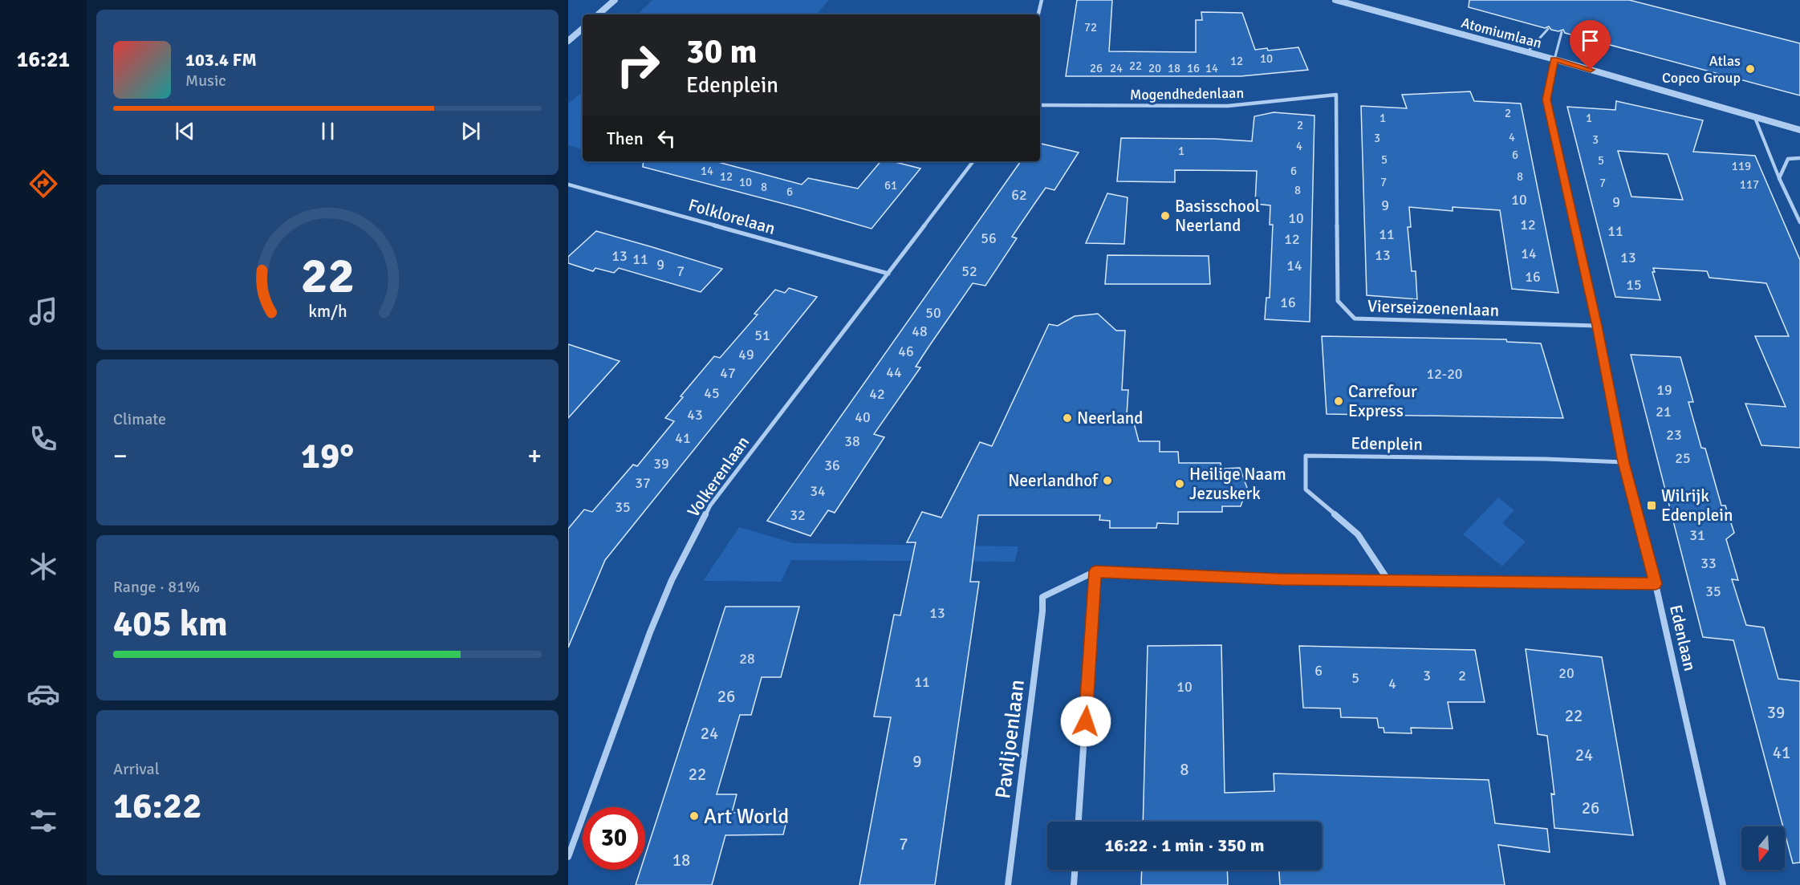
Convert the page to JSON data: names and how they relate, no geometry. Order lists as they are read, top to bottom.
{
  "streets": {
    "street": [
      "Atomiumlaan",
      "Mogendhedenlaan",
      "Folklorelaan",
      "Vierseizoenenlaan",
      "Edenplein",
      "Volkerenlaan",
      "Edenlaan",
      "Paviljoenlaan"
    ]
  },
  "crossings": [
    ["Atomiumlaan", "Edenlaan"],
    ["Mogendhedenlaan", "Vierseizoenenlaan"],
    ["Folklorelaan", "Volkerenlaan"],
    ["Vierseizoenenlaan", "Edenlaan"],
    ["Edenplein", "Edenlaan"]
  ],
  "places": {
    "other": [
      "Atlas Copco Group",
      "Basisschool Neerland",
      "Carrefour Express",
      "Neerland",
      "Neerlandhof",
      "Heilige Naam Jezuskerk",
      "Art World"
    ],
    "transit": ["Wilrijk Edenplein"]
  },
  "house_numbers": [
    "72",
    "10",
    "12",
    "22",
    "26",
    "24",
    "20",
    "18",
    "16",
    "14",
    "2",
    "1",
    "1",
    "2",
    "4",
    "3",
    "3",
    "4",
    "1",
    "6",
    "5",
    "5",
    "119",
    "14",
    "6",
    "12",
    "8",
    "10",
    "7",
    "7",
    "117",
    "61",
    "8",
    "8",
    "6",
    "62",
    "10",
    "9",
    "9",
    "10",
    "12",
    "11",
    "11",
    "56",
    "12",
    "14",
    "13",
    "13",
    "13",
    "11",
    "9",
    "14",
    "7",
    "52",
    "16",
    "15",
    "16",
    "50",
    "48",
    "51",
    "46",
    "49",
    "44",
    "47",
    "12-20",
    "19",
    "45",
    "42",
    "21",
    "43",
    "40",
    "23",
    "41",
    "38",
    "25",
    "39",
    "36",
    "37",
    "34",
    "35",
    "32",
    "31",
    "33",
    "35",
    "13",
    "28",
    "6",
    "20",
    "3",
    "2",
    "5",
    "11",
    "4",
    "10",
    "26",
    "39",
    "22",
    "24",
    "41",
    "24",
    "9",
    "8",
    "22",
    "26",
    "7",
    "18"
  ],
  "north": "bottom",
  "page": {
    "tabs": "16:21",
    "turn": ["30 m", "Edenplein"],
    "song": ["103.4 FM", "Music"],
    "then": "Then",
    "tile": [
      "Climate",
      ["Range · 81%", "405 km"],
      ["Arrival", "16:22"]
    ],
    "heat": ["−", "19°", "+"],
    "limit": "30",
    "trip": "16:22 · 1 min · 350 m",
    "gauge": ["22", "km/h"]
  }
}
